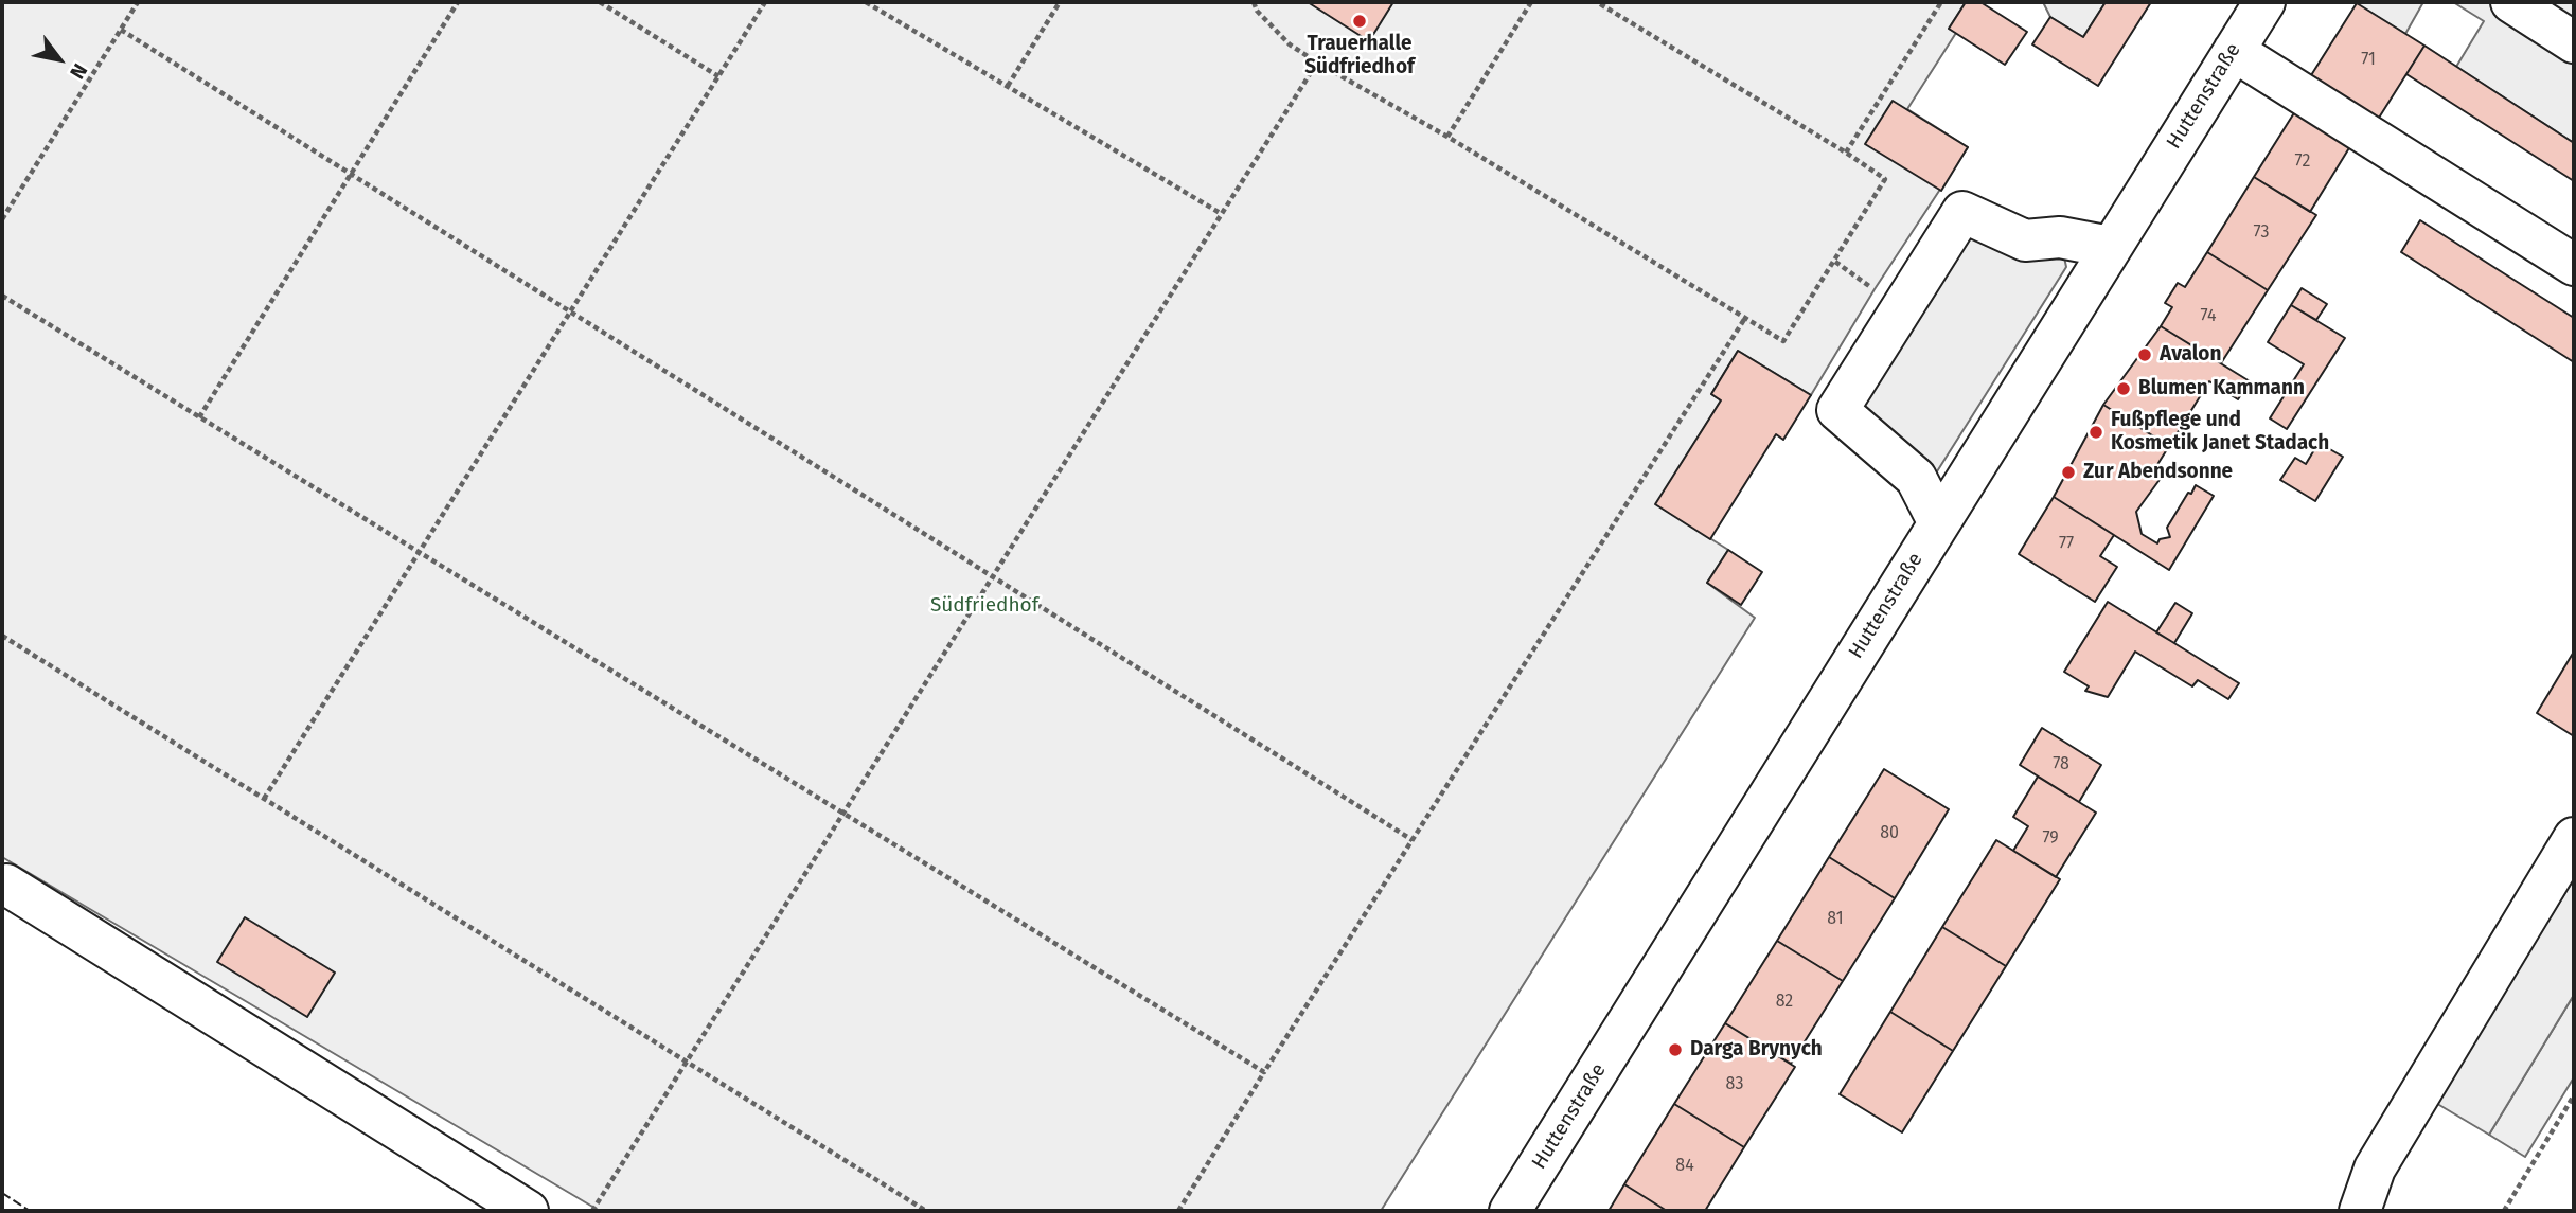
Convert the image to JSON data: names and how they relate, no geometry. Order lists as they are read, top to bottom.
{
  "streets": {
    "street": ["Huttenstraße"]
  },
  "parks": ["Südfriedhof"],
  "places": [
    "Trauerhalle Südfriedhof",
    "Avalon",
    "Blumen Kammann",
    "Fußpflege und Kosmetik Janet Stadach",
    "Zur Abendsonne",
    "Darga Brynych"
  ],
  "house_numbers": [
    "71",
    "72",
    "73",
    "74",
    "77",
    "78",
    "80",
    "79",
    "81",
    "82",
    "83",
    "84"
  ],
  "north": "bottom right"
}
